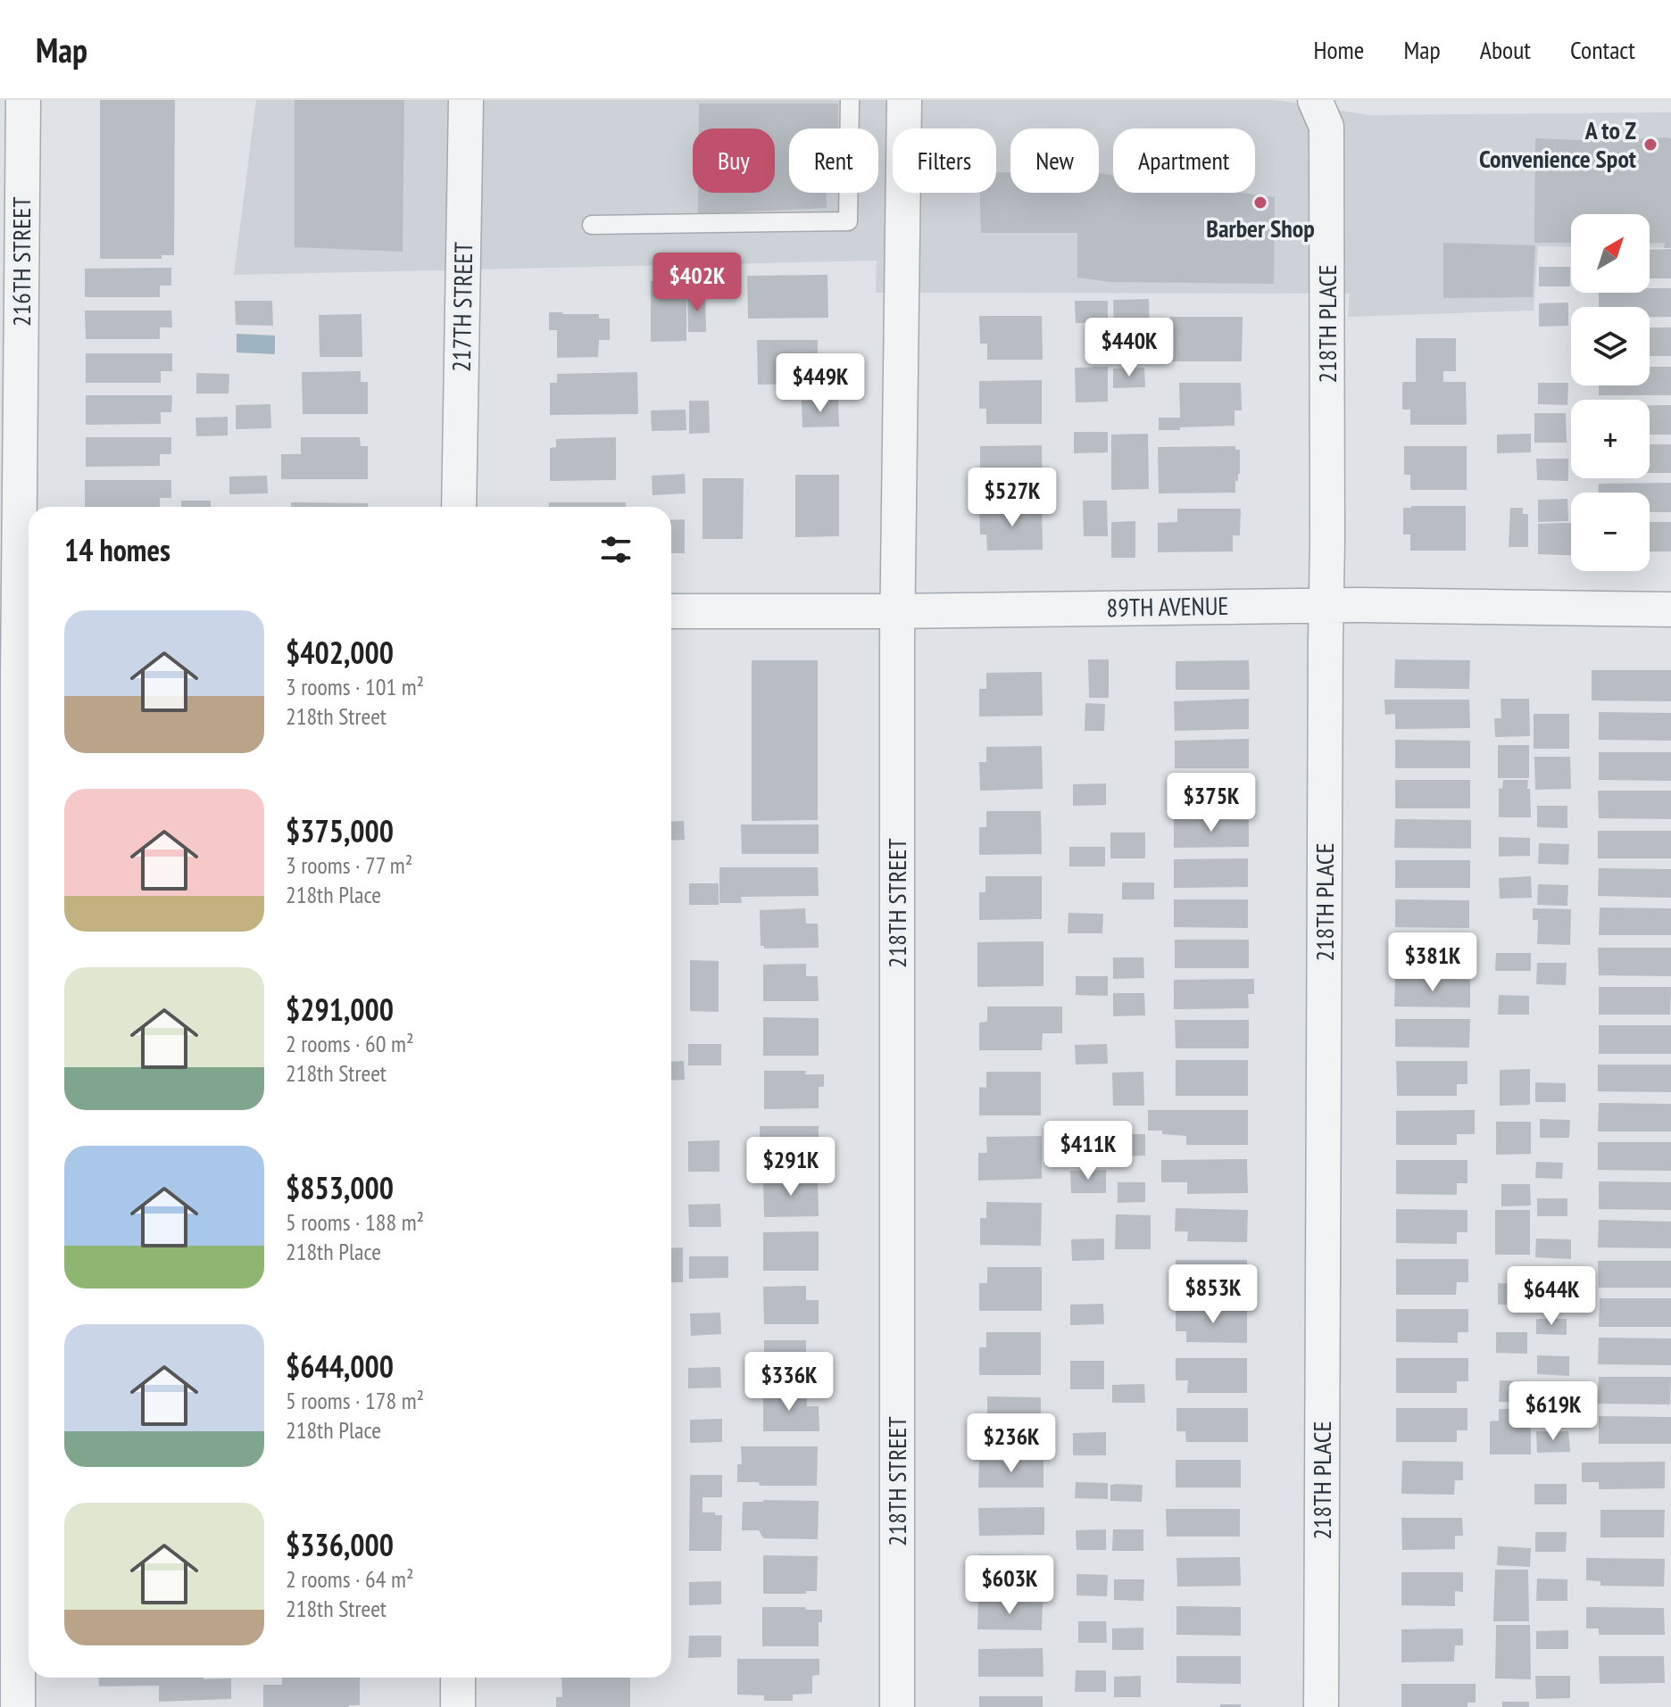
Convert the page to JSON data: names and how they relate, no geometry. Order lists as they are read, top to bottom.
{
  "streets": {
    "street": [
      "216TH STREET",
      "217TH STREET",
      "218TH PLACE",
      "89TH AVENUE",
      "218TH STREET"
    ]
  },
  "crossings": [
    ["218TH PLACE", "89TH AVENUE"],
    ["89TH AVENUE", "218TH STREET"]
  ],
  "places": ["A to Z Convenience Spot", "Barber Shop"],
  "north": "top right",
  "page": {
    "header": "Map",
    "nav": [
      "Home",
      "Map",
      "About",
      "Contact"
    ],
    "chip": [
      "Buy",
      "Rent",
      "Filters",
      "New",
      "Apartment"
    ],
    "map_buttons": ["+", "−"],
    "price": [
      "$402K",
      "$440K",
      "$449K",
      "$527K",
      "$375K",
      "$381K",
      "$411K",
      "$291K",
      "$853K",
      "$644K",
      "$336K",
      "$619K",
      "$236K",
      "$603K"
    ],
    "heading": "14 homes",
    "list": [
      {
        "name": "$402,000",
        "note": "3 rooms · 101 m² · 218th Street"
      },
      {
        "name": "$375,000",
        "note": "3 rooms · 77 m² · 218th Place"
      },
      {
        "name": "$291,000",
        "note": "2 rooms · 60 m² · 218th Street"
      },
      {
        "name": "$853,000",
        "note": "5 rooms · 188 m² · 218th Place"
      },
      {
        "name": "$644,000",
        "note": "5 rooms · 178 m² · 218th Place"
      },
      {
        "name": "$336,000",
        "note": "2 rooms · 64 m² · 218th Street"
      }
    ]
  }
}
